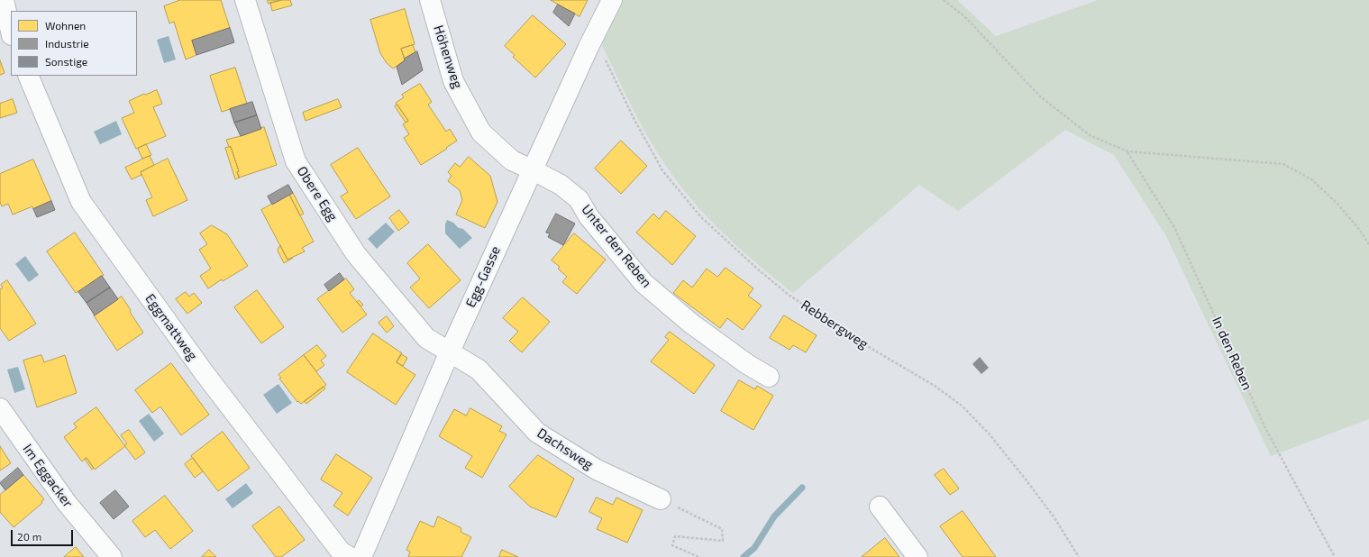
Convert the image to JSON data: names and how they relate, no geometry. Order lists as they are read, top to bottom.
{
  "streets": {
    "street": [
      "Höhenweg",
      "Obere Egg",
      "Unter den Reben",
      "Egg-Gasse",
      "Eggmattweg",
      "Dachsweg",
      "Im Eggacker"
    ],
    "path": ["Rebbergweg", "In den Reben"]
  },
  "crossings": [
    ["Höhenweg", "Unter den Reben"],
    ["Höhenweg", "Egg-Gasse"],
    ["Obere Egg", "Egg-Gasse"],
    ["Obere Egg", "Dachsweg"],
    ["Unter den Reben", "Egg-Gasse"],
    ["Egg-Gasse", "Dachsweg"]
  ],
  "legend": ["Wohnen", "Industrie", "Sonstige"],
  "scale_bar": "20 m"
}
